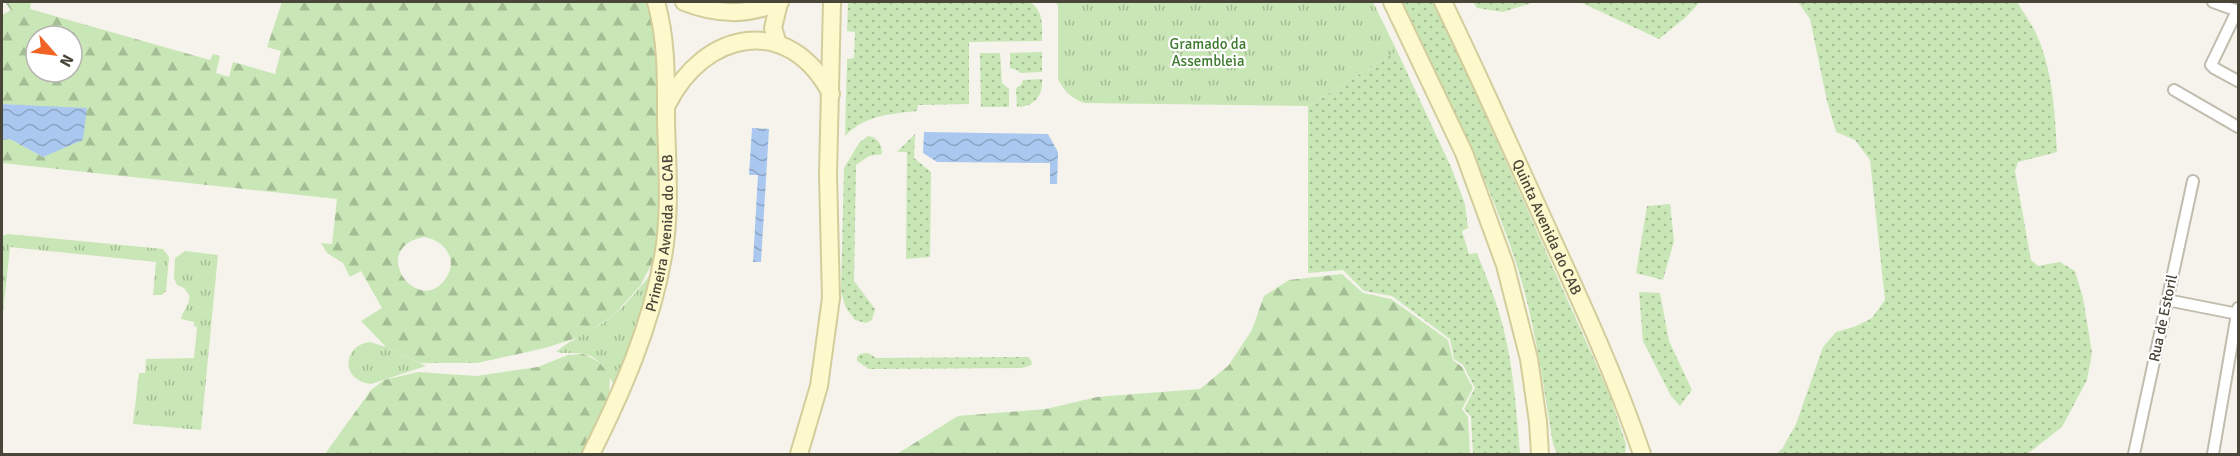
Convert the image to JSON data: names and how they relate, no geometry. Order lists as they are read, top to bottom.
{
  "streets": {
    "main road": ["Quinta Avenida do CAB", "Primeira Avenida do CAB"],
    "street": ["Rua de Estoril"]
  },
  "parks": ["Gramado da Assembleia"],
  "north": "bottom right"
}
